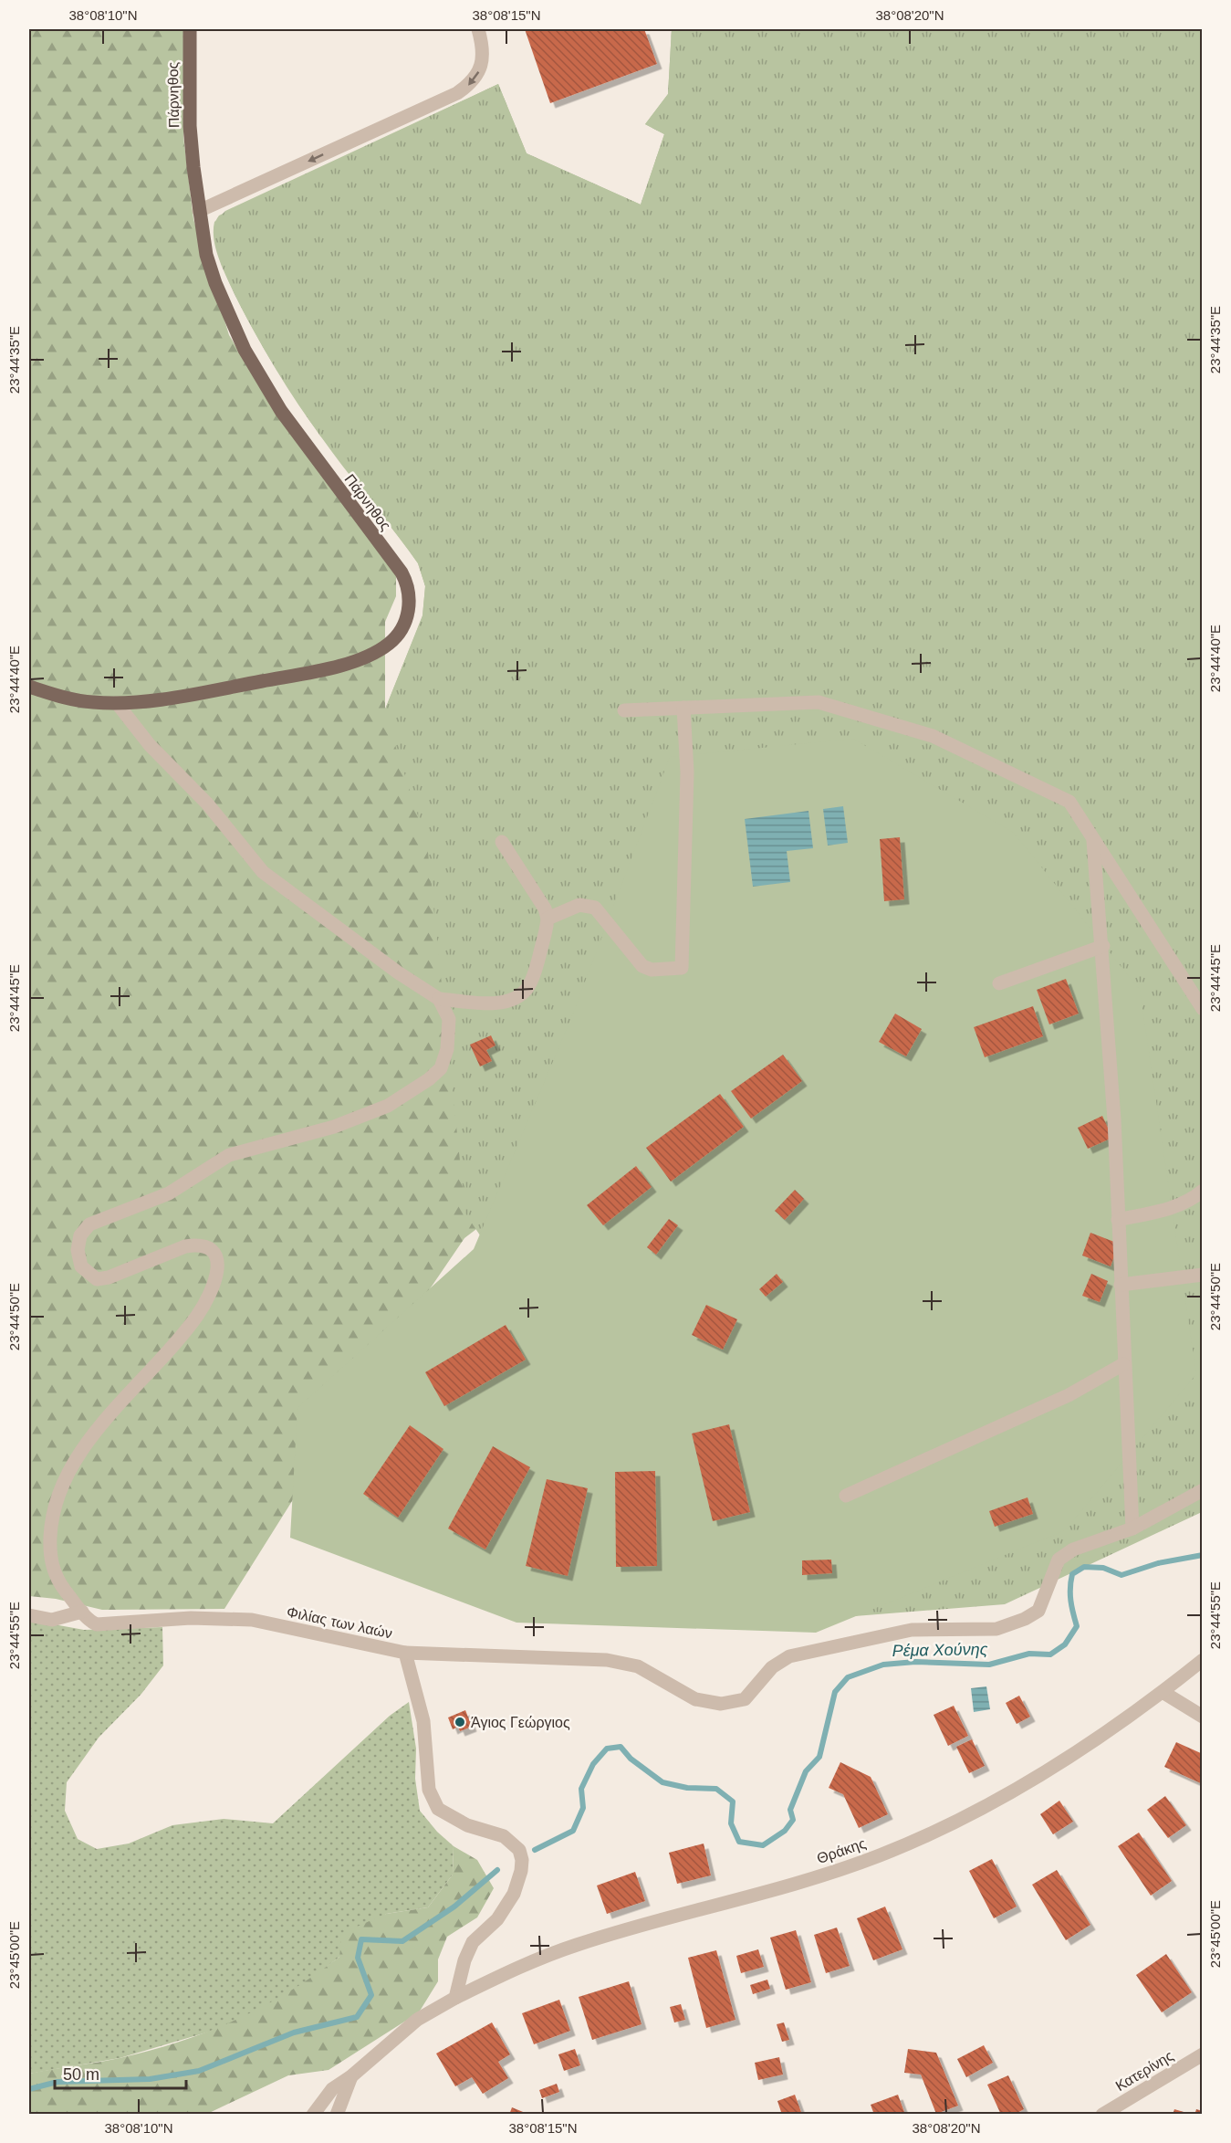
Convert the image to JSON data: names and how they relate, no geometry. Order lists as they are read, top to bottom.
{
  "streets": {
    "main road": ["Πάρνηθος"],
    "street": ["Φιλίας των λαών", "Θράκης", "Κατερίνης"]
  },
  "crossings": [
    ["Φιλίας των λαών", "Θράκης"]
  ],
  "water": ["Ρέμα Χούνης"],
  "places": ["Άγιος Γεώργιος"],
  "scale_bar": "50 m",
  "coordinates": [
    "38°08'10\"N",
    "38°08'15\"N",
    "38°08'20\"N",
    "23°44'35\"E",
    "23°44'40\"E",
    "23°44'45\"E",
    "23°44'50\"E",
    "23°44'55\"E",
    "23°45'00\"E"
  ]
}
